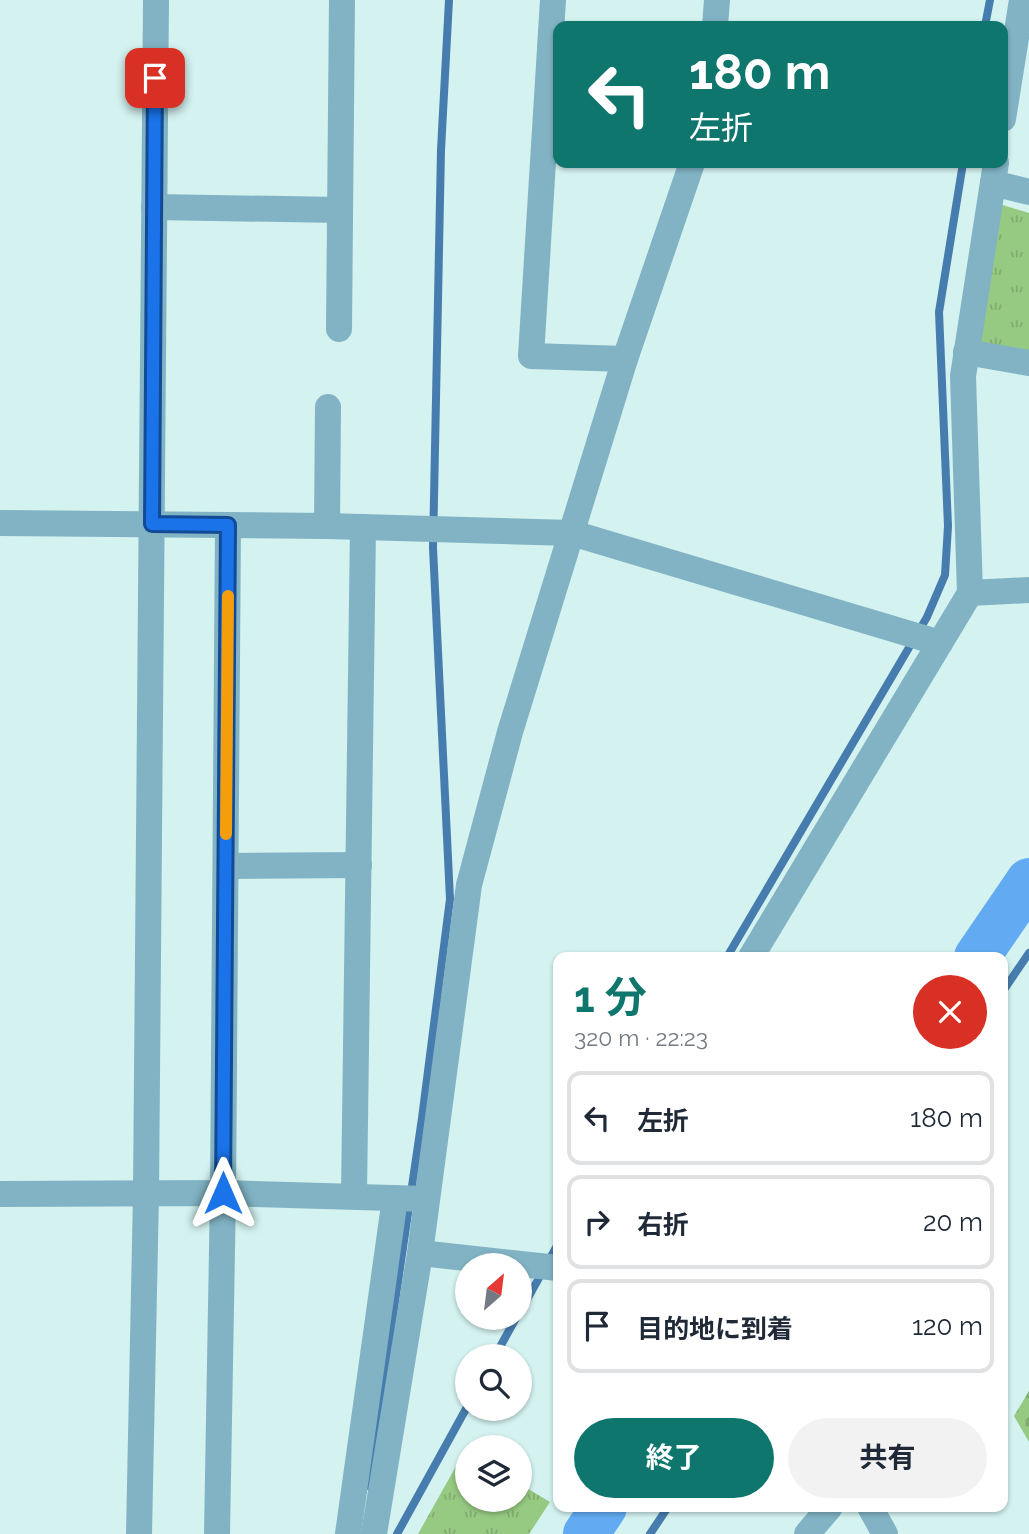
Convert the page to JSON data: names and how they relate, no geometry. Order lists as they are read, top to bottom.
{
  "north": "top right",
  "page": {
    "turn": ["180 m", "左折"],
    "heading": ["1 分", "320 m · 22:23"],
    "list": [
      {
        "name": "左折",
        "value": "180 m"
      },
      {
        "name": "右折",
        "value": "20 m"
      },
      {
        "name": "目的地に到着",
        "value": "120 m"
      }
    ],
    "buttons": ["終了", "共有"]
  }
}
